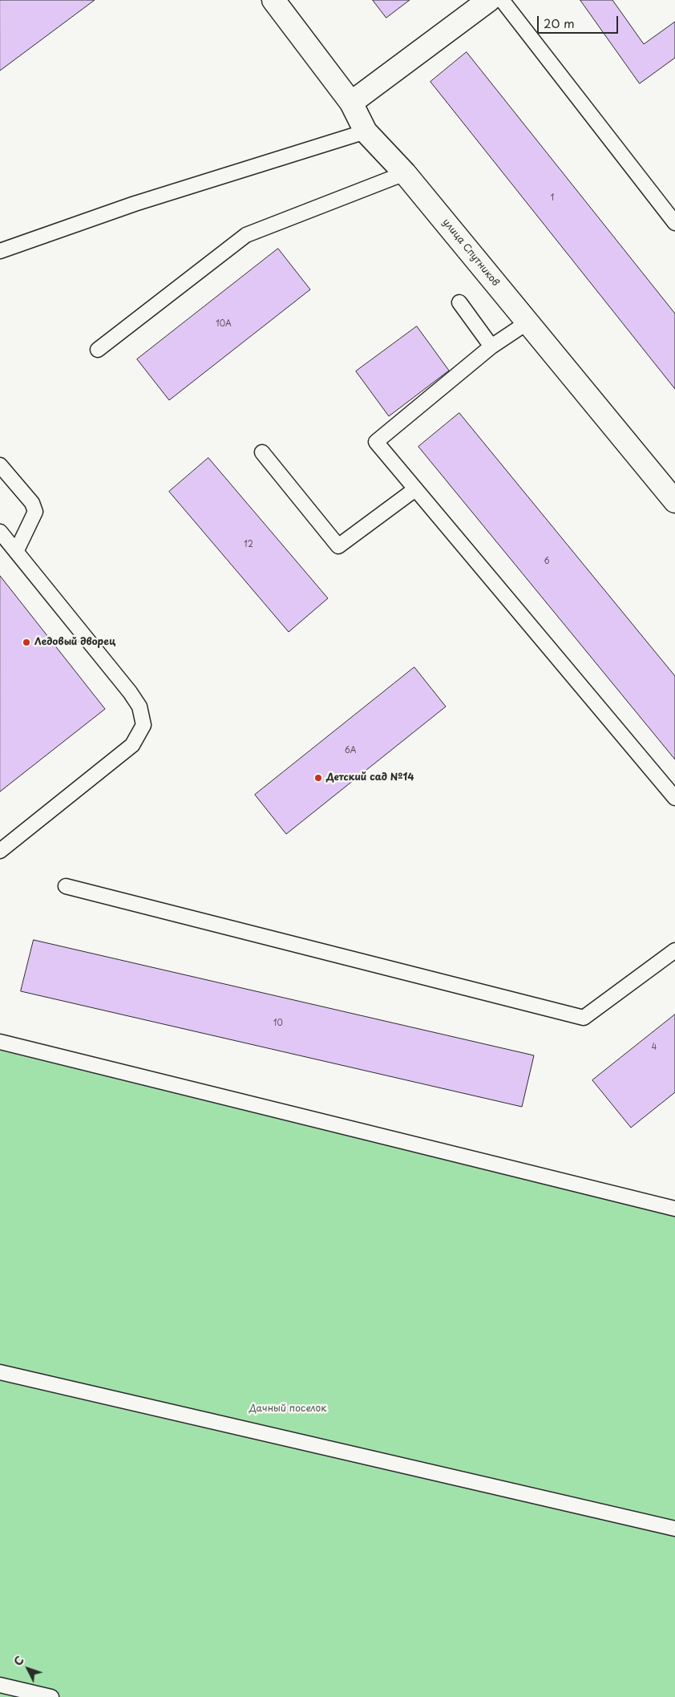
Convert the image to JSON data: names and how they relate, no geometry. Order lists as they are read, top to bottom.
{
  "streets": {
    "street": ["улица Спутников"]
  },
  "parks": ["Дачный поселок"],
  "places": ["Ледовый дворец", "Детский сад №14"],
  "house_numbers": [
    "1",
    "10А",
    "12",
    "6",
    "6А",
    "10",
    "4"
  ],
  "scale_bar": "20 m",
  "north": "top left"
}
